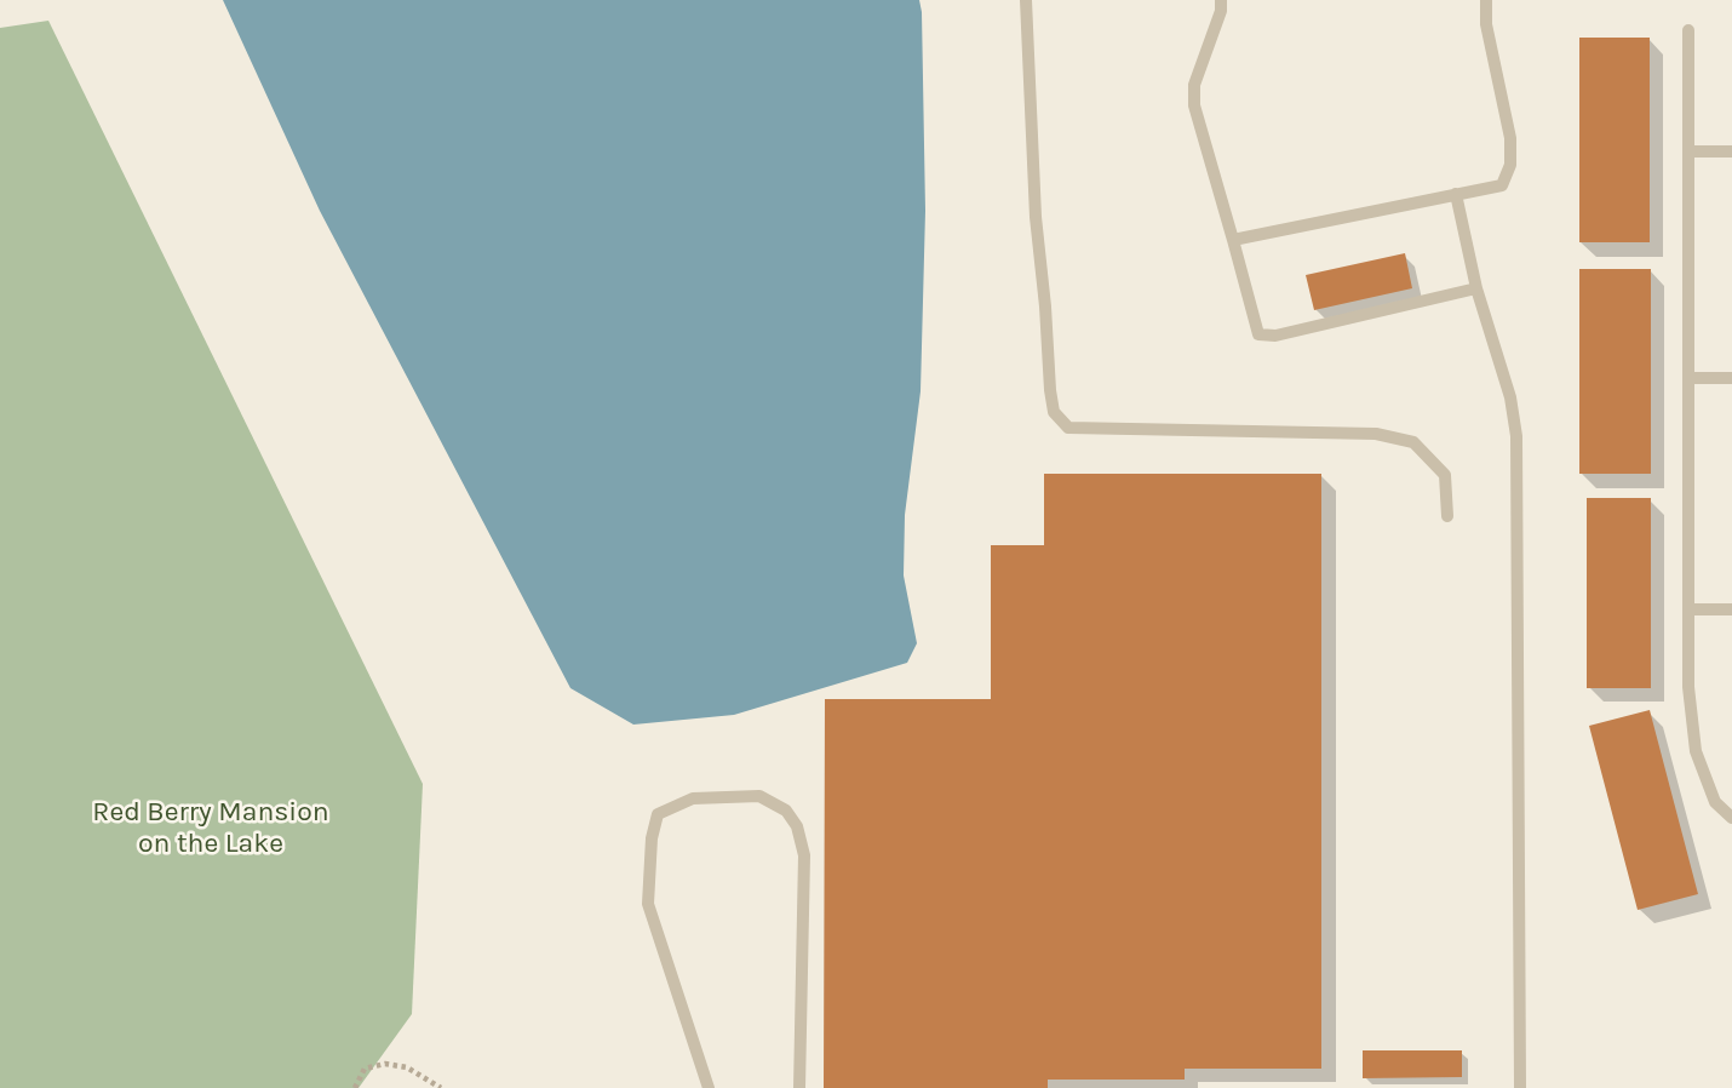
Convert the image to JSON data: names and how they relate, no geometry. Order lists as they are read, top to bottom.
{
  "parks": ["Red Berry Mansion on the Lake"]
}
